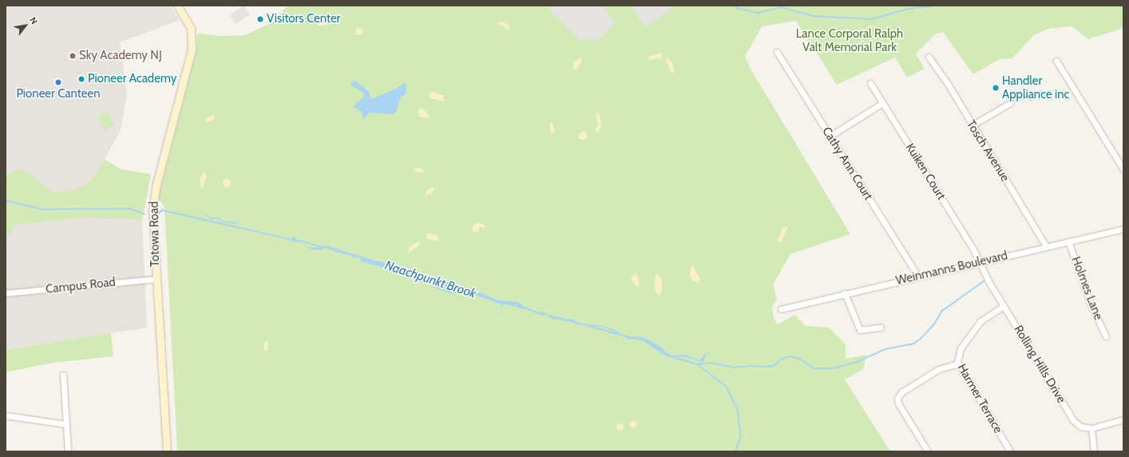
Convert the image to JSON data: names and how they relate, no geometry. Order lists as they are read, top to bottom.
{
  "streets": {
    "main road": ["Totowa Road"],
    "street": [
      "Tosch Avenue",
      "Cathy Ann Court",
      "Kuiken Court",
      "Weinmanns Boulevard",
      "Campus Road",
      "Holmes Lane",
      "Rolling Hills Drive",
      "Harmer Terrace"
    ]
  },
  "crossings": [
    ["Tosch Avenue", "Weinmanns Boulevard"],
    ["Cathy Ann Court", "Weinmanns Boulevard"],
    ["Kuiken Court", "Weinmanns Boulevard"],
    ["Kuiken Court", "Rolling Hills Drive"],
    ["Totowa Road", "Campus Road"],
    ["Weinmanns Boulevard", "Holmes Lane"],
    ["Weinmanns Boulevard", "Rolling Hills Drive"],
    ["Rolling Hills Drive", "Harmer Terrace"]
  ],
  "water": ["Naachpunkt Brook"],
  "parks": ["Lance Corporal Ralph Valt Memorial Park"],
  "places": [
    "Visitors Center",
    "Sky Academy NJ",
    "Pioneer Academy",
    "Pioneer Canteen",
    "Handler Appliance inc"
  ],
  "north": "top right"
}
